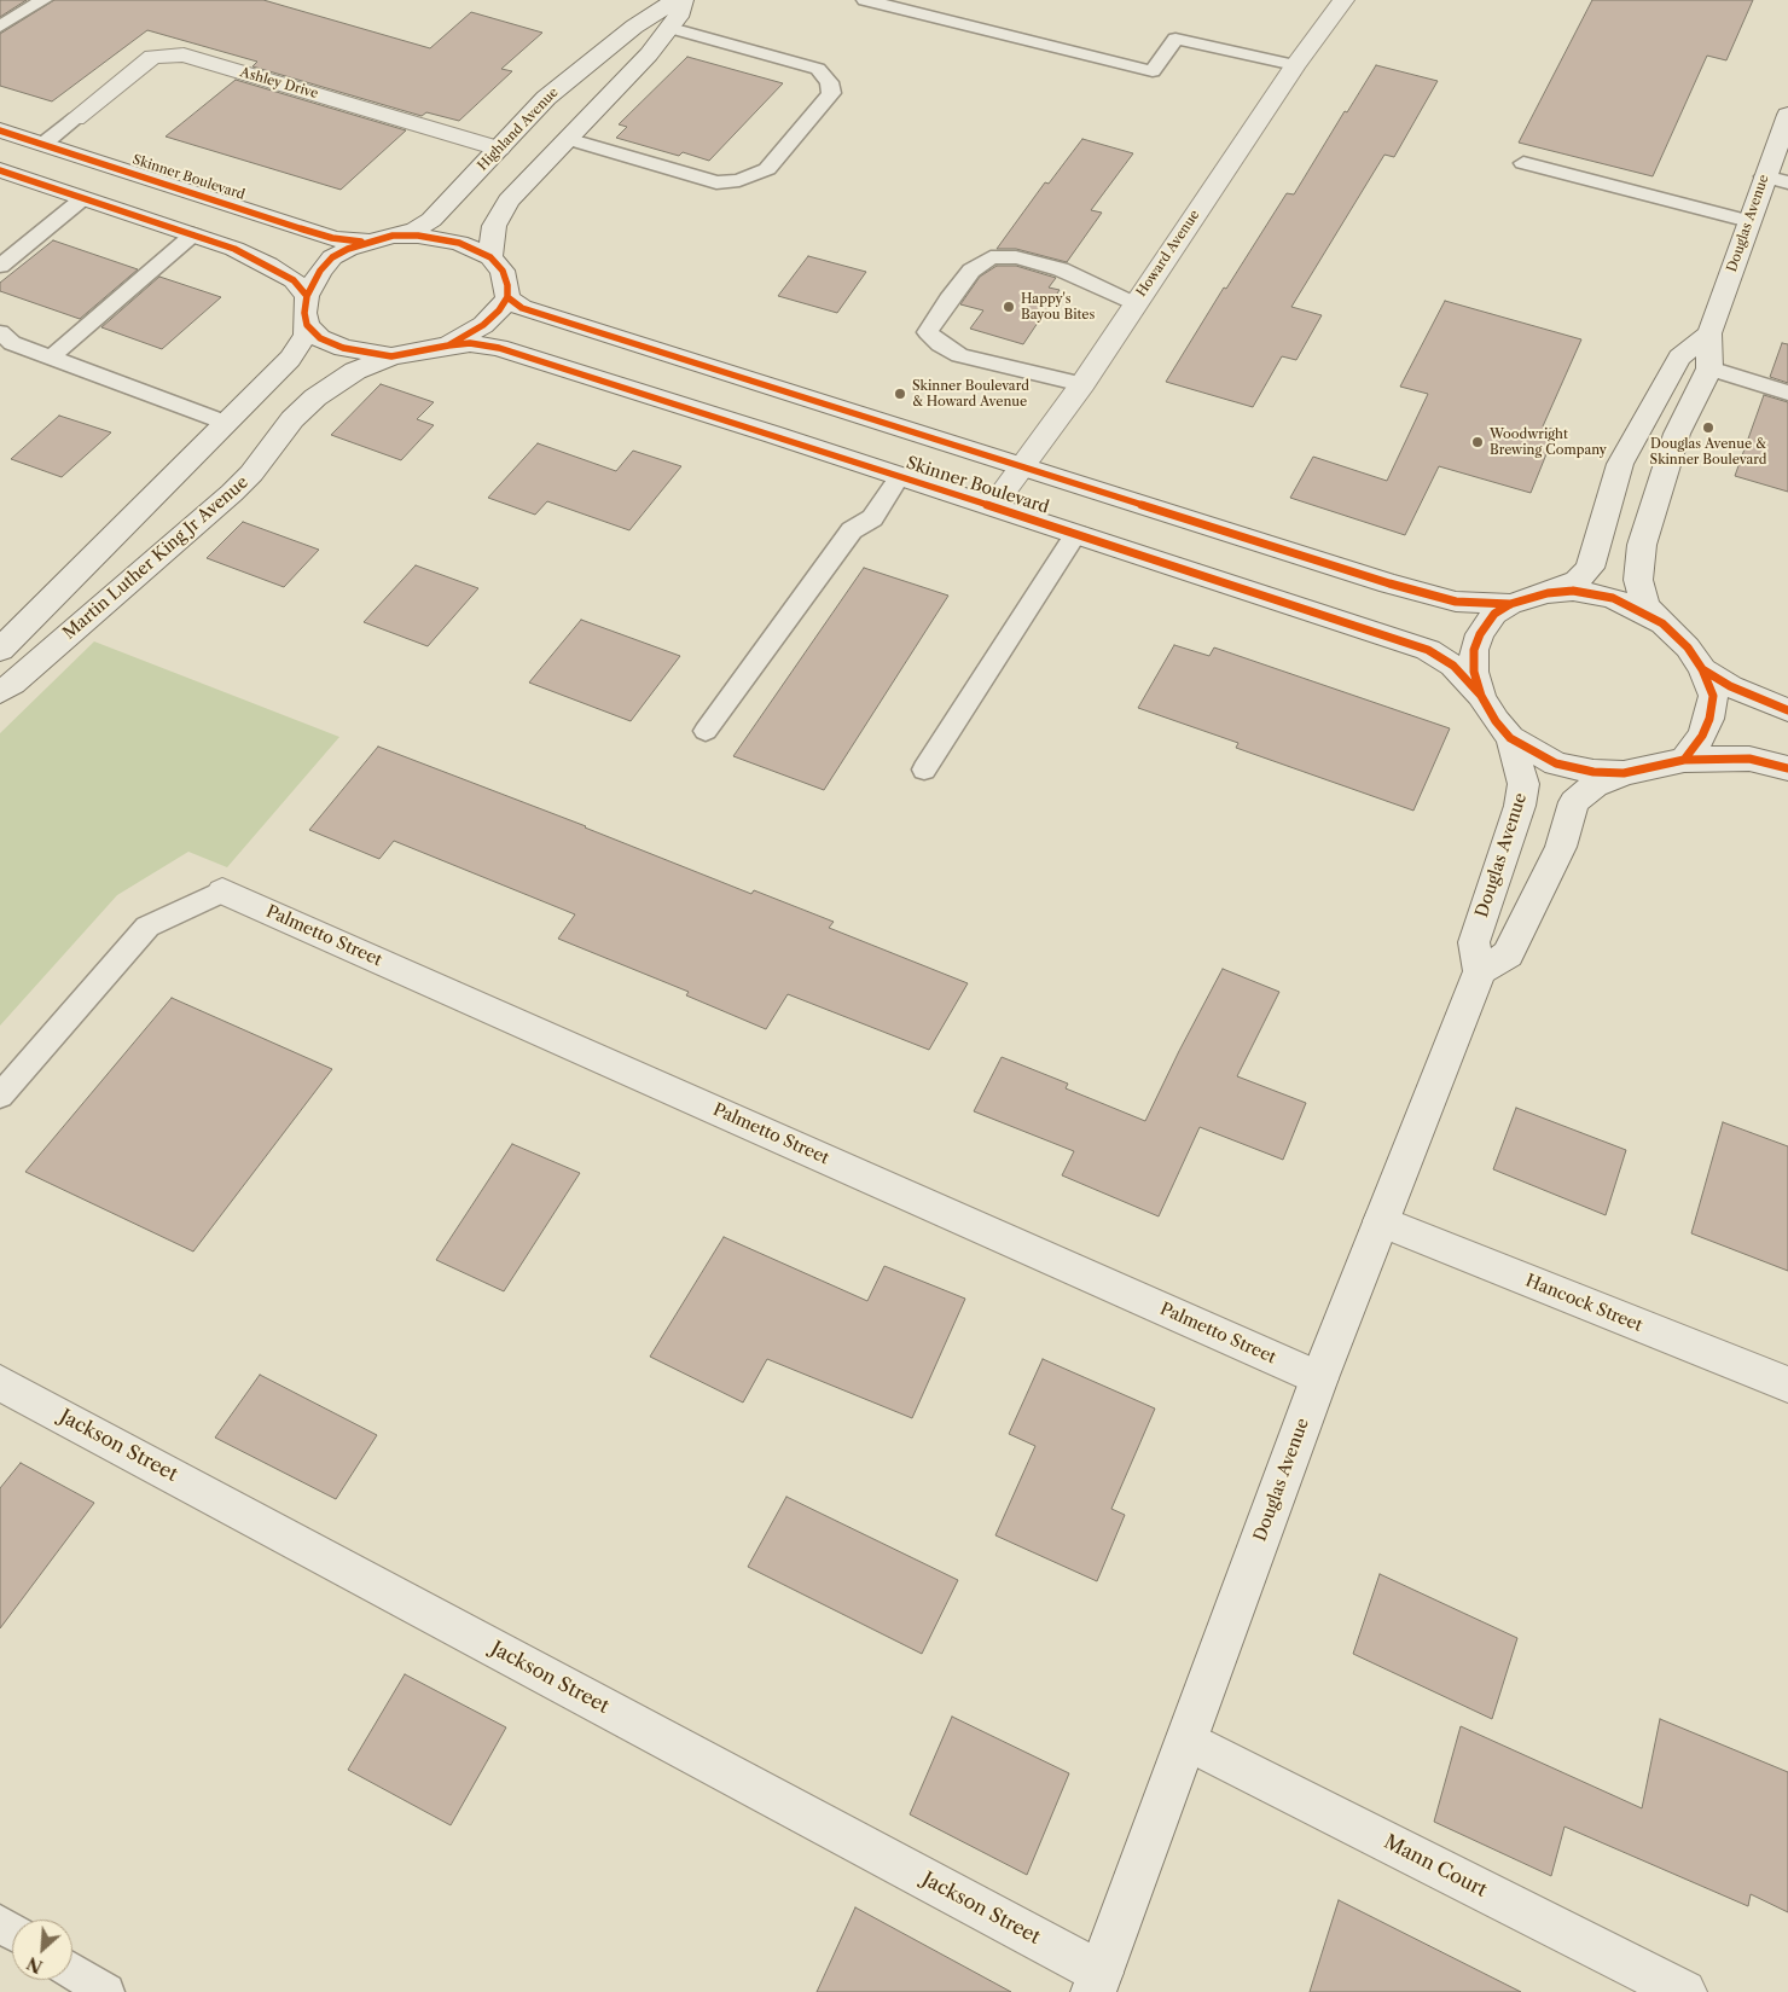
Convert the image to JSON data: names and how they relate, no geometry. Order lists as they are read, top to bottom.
{
  "streets": {
    "street": [
      "Ashley Drive",
      "Highland Avenue",
      "Skinner Boulevard",
      "Douglas Avenue",
      "Howard Avenue",
      "Martin Luther King Jr Avenue",
      "Palmetto Street",
      "Hancock Street",
      "Jackson Street",
      "Mann Court"
    ]
  },
  "crossings": [
    ["Ashley Drive", "Highland Avenue"],
    ["Highland Avenue", "Skinner Boulevard"],
    ["Highland Avenue", "Martin Luther King Jr Avenue"],
    ["Skinner Boulevard", "Douglas Avenue"],
    ["Skinner Boulevard", "Howard Avenue"],
    ["Skinner Boulevard", "Martin Luther King Jr Avenue"],
    ["Douglas Avenue", "Palmetto Street"],
    ["Douglas Avenue", "Hancock Street"],
    ["Douglas Avenue", "Jackson Street"],
    ["Douglas Avenue", "Mann Court"]
  ],
  "places": [
    "Happy's Bayou Bites",
    "Skinner Boulevard & Howard Avenue",
    "Douglas Avenue & Skinner Boulevard",
    "Woodwright Brewing Company"
  ],
  "north": "bottom left"
}
